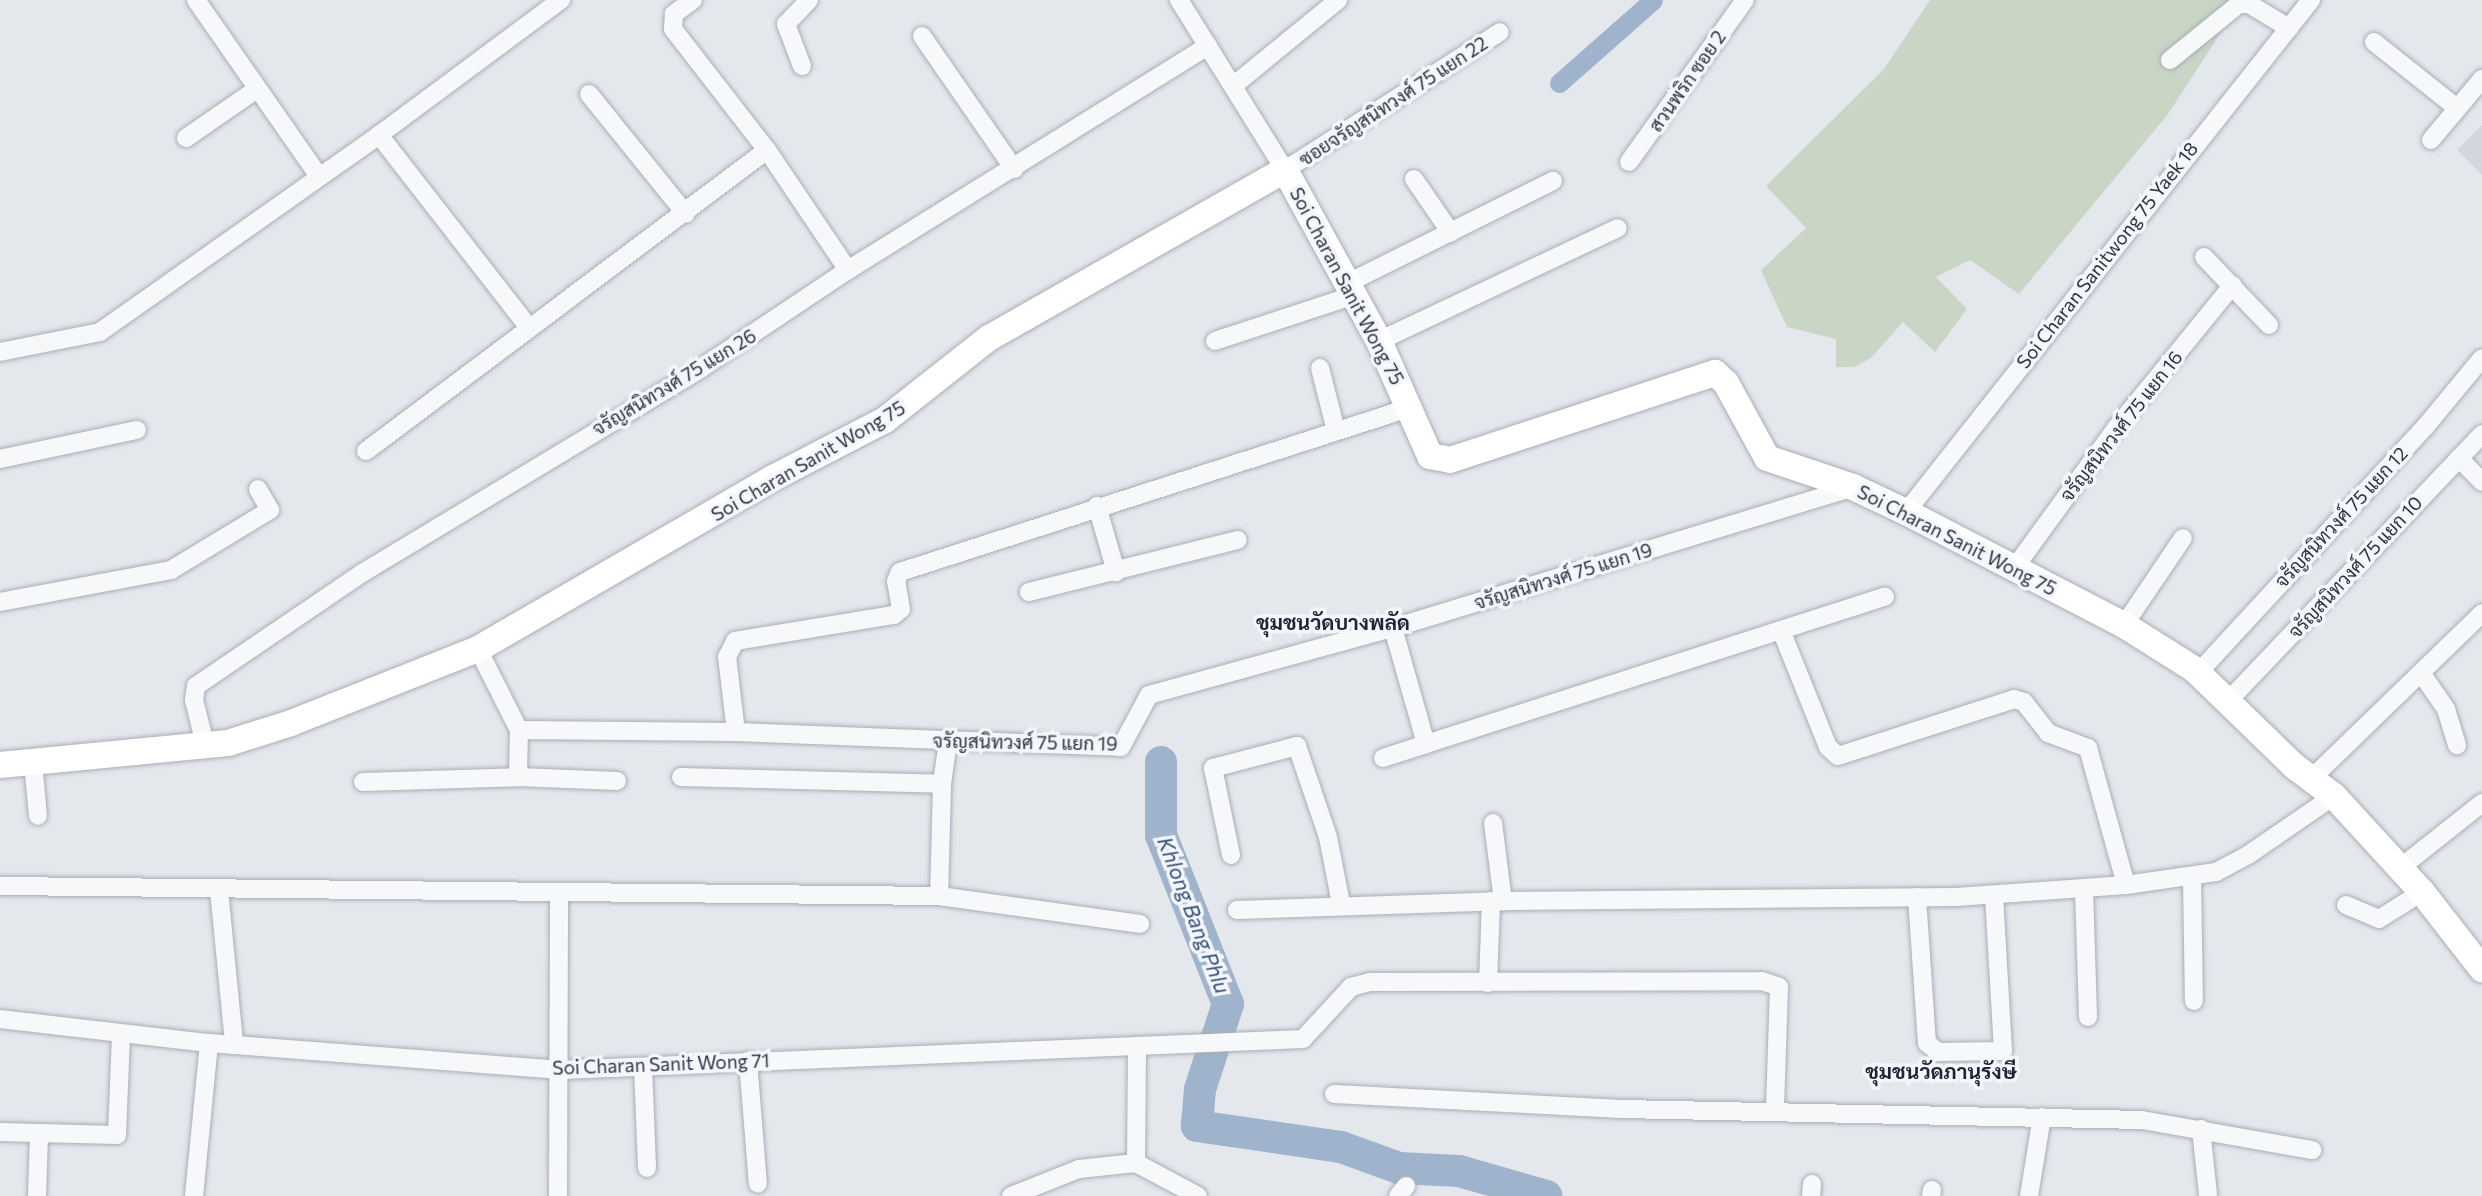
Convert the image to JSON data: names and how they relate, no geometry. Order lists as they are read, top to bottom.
{
  "streets": {
    "street": [
      "สวนพริก ซอย 2",
      "ซอยจรัญสนิทวงศ์ 75 แยก 22",
      "Soi Charan Sanitwong 75 Yaek 18",
      "Soi Charan Sanit Wong 75",
      "จรัญสนิทวงศ์ 75 แยก 26",
      "จรัญสนิทวงศ์ 75 แยก 16",
      "จรัญสนิทวงศ์ 75 แยก 12",
      "จรัญสนิทวงศ์ 75 แยก 10",
      "จรัญสนิทวงศ์ 75 แยก 19",
      "Soi Charan Sanit Wong 71"
    ]
  },
  "crossings": [
    ["ซอยจรัญสนิทวงศ์ 75 แยก 22", "Soi Charan Sanit Wong 75"],
    ["Soi Charan Sanitwong 75 Yaek 18", "Soi Charan Sanit Wong 75"],
    ["Soi Charan Sanit Wong 75", "จรัญสนิทวงศ์ 75 แยก 26"],
    ["Soi Charan Sanit Wong 75", "จรัญสนิทวงศ์ 75 แยก 16"],
    ["Soi Charan Sanit Wong 75", "จรัญสนิทวงศ์ 75 แยก 12"],
    ["Soi Charan Sanit Wong 75", "จรัญสนิทวงศ์ 75 แยก 10"],
    ["Soi Charan Sanit Wong 75", "จรัญสนิทวงศ์ 75 แยก 19"]
  ],
  "districts": ["ชุมชนวัดบางพลัด", "ชุมชนวัดภานุรังษี"],
  "water": ["Khlong Bang Phlu"]
}
